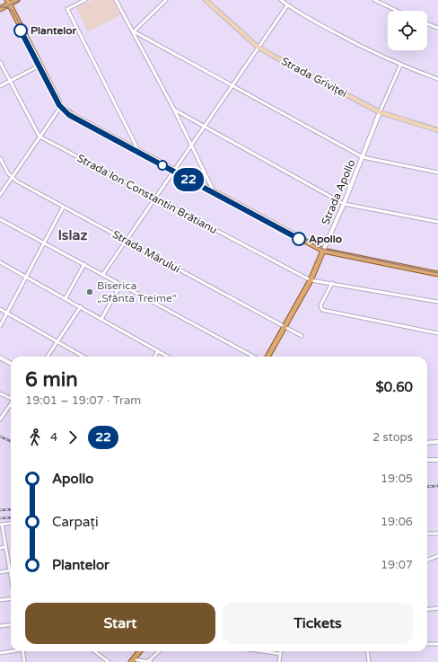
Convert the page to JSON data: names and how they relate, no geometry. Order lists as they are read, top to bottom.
{
  "streets": {
    "main road": ["Strada Griviței", "Strada Apollo"],
    "street": ["Strada Ion Constantin Brătianu", "Strada Mărului"]
  },
  "crossings": [
    ["Strada Griviței", "Strada Apollo"],
    ["Strada Apollo", "Strada Ion Constantin Brătianu"],
    ["Strada Apollo", "Strada Mărului"]
  ],
  "districts": ["Islaz"],
  "places": ["Plantelor", "Apollo", "Biserica „Sfânta Treime\""],
  "lines": ["tram line 22"],
  "page": {
    "on_map": "22",
    "heading": ["6 min", "19:01 – 19:07 · Tram", "$0.60"],
    "legs": ["4", "22", "2 stops"],
    "list": [
      {
        "name": "Apollo",
        "value": "19:05"
      },
      {
        "name": "Carpați",
        "value": "19:06"
      },
      {
        "name": "Plantelor",
        "value": "19:07"
      }
    ],
    "buttons": ["Start", "Tickets"]
  }
}
